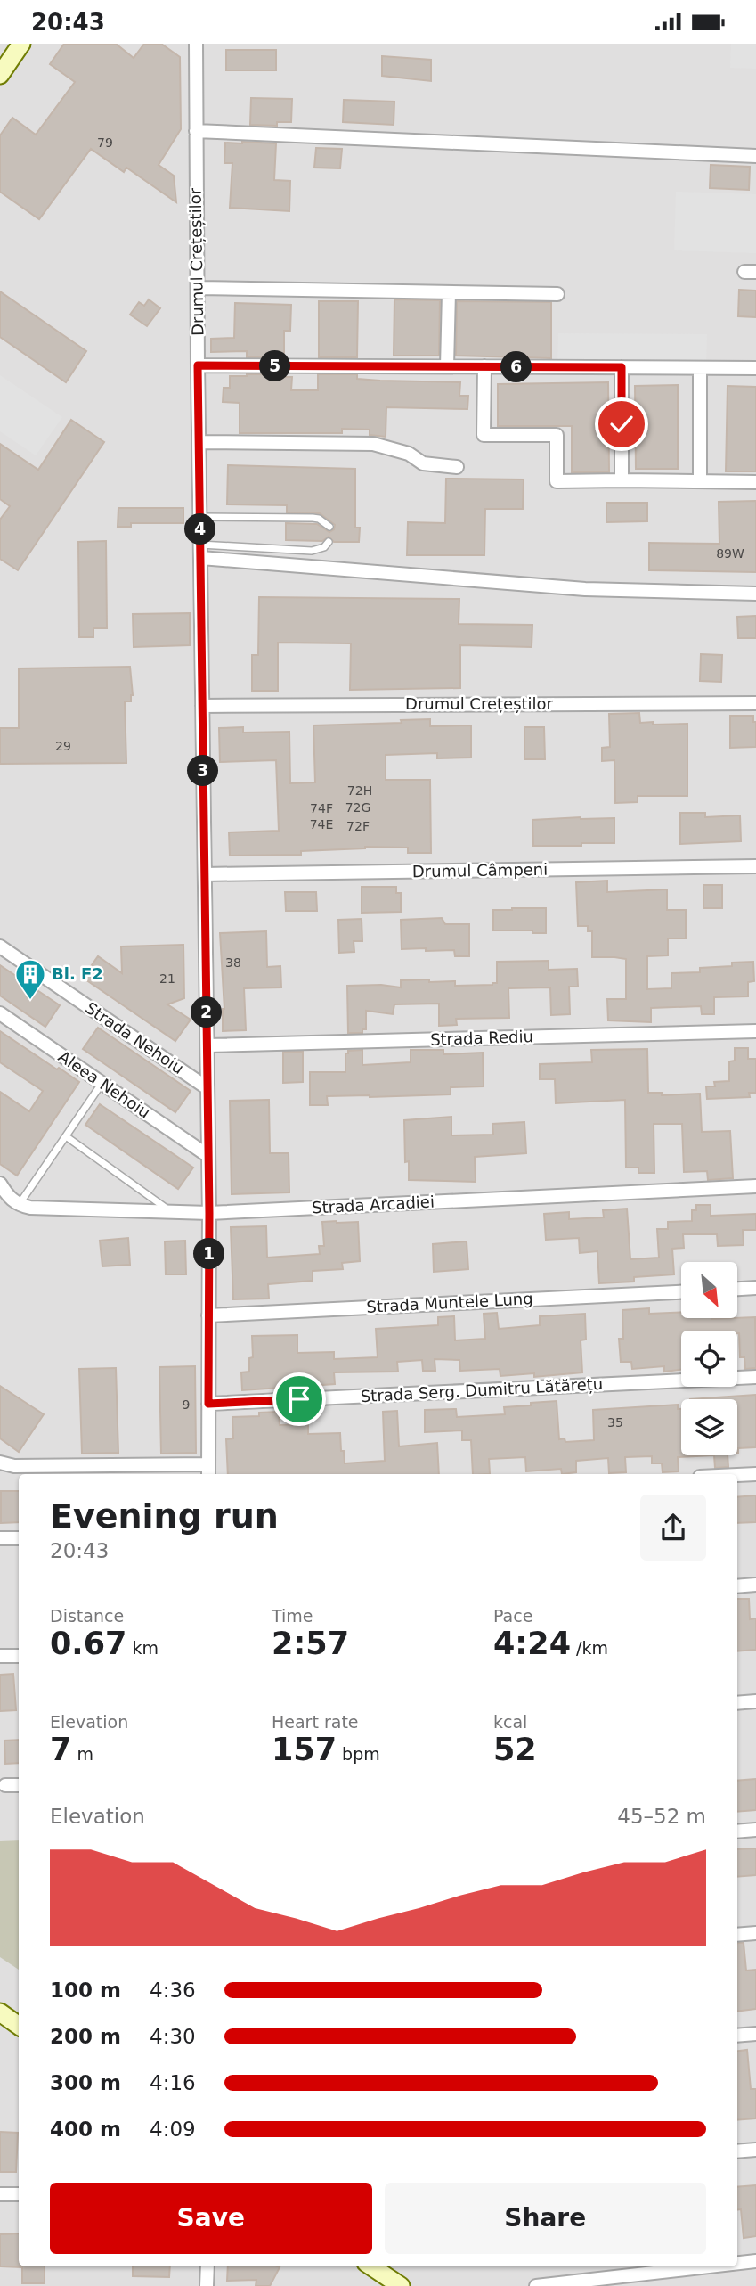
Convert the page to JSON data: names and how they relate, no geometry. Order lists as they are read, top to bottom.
{
  "streets": {
    "street": [
      "Drumul Crețeștilor",
      "Drumul Câmpeni",
      "Strada Nehoiu",
      "Strada Rediu",
      "Aleea Nehoiu",
      "Strada Arcadiei",
      "Strada Muntele Lung",
      "Strada Serg. Dumitru Lătărețu"
    ]
  },
  "crossings": [
    ["Drumul Crețeștilor", "Drumul Câmpeni"],
    ["Drumul Crețeștilor", "Strada Nehoiu"],
    ["Drumul Crețeștilor", "Strada Rediu"],
    ["Drumul Crețeștilor", "Aleea Nehoiu"],
    ["Drumul Crețeștilor", "Strada Arcadiei"],
    ["Drumul Crețeștilor", "Strada Muntele Lung"],
    ["Drumul Crețeștilor", "Strada Serg. Dumitru Lătărețu"]
  ],
  "places": {
    "building": ["Bl. F2"]
  },
  "house_numbers": [
    "79",
    "89W",
    "29",
    "72H",
    "72G",
    "74F",
    "74E",
    "72F",
    "38",
    "21",
    "9",
    "35"
  ],
  "north": "bottom right",
  "page": {
    "status": "20:43",
    "pins": [
      "5",
      "6",
      "4",
      "3",
      "2",
      "1"
    ],
    "heading": ["Evening run", "20:43"],
    "stats": [
      ["Distance", "0.67 km"],
      ["Time", "2:57"],
      ["Pace", "4:24 /km"],
      ["Elevation", "7 m"],
      ["Heart rate", "157 bpm"],
      ["kcal", "52"]
    ],
    "chart": ["Elevation", "45–52 m"],
    "list": [
      {
        "name": "100 m",
        "note": "4:36"
      },
      {
        "name": "200 m",
        "note": "4:30"
      },
      {
        "name": "300 m",
        "note": "4:16"
      },
      {
        "name": "400 m",
        "note": "4:09"
      }
    ],
    "buttons": ["Save", "Share"]
  }
}
